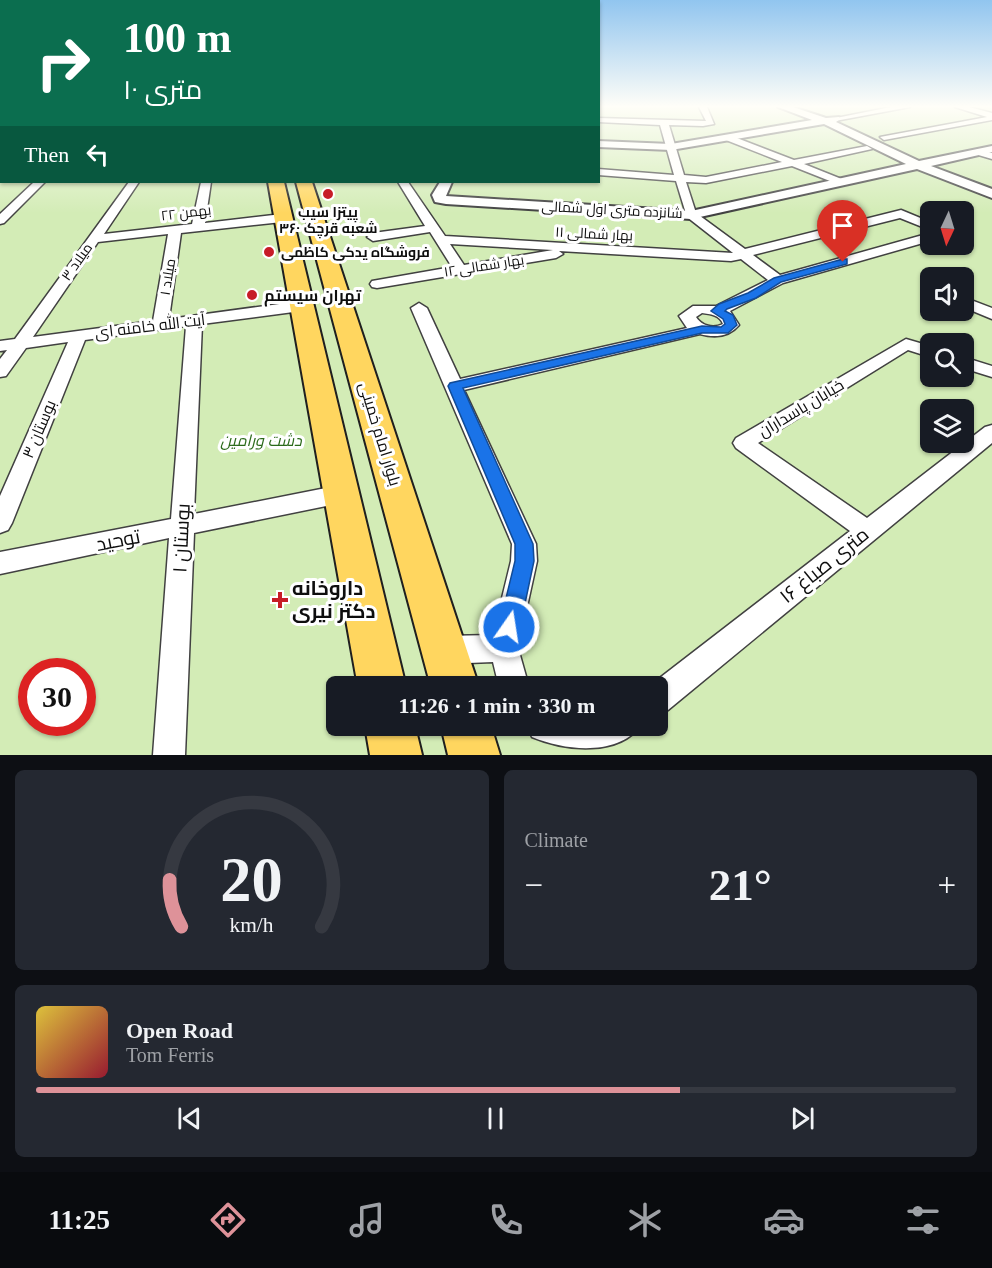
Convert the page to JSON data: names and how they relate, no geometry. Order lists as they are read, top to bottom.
{
  "streets": {
    "main road": ["بلوار امام خمینی"],
    "street": [
      "شانزده متری اول شمالی",
      "۲۲ بهمن",
      "بهار شمالی ۱۱",
      "میلاد ۳",
      "بهار شمالی ۱۲",
      "میلاد ۱",
      "آیت الله خامنه ای",
      "خیابان پاسداران",
      "بوستان ۳",
      "بوستان ۱",
      "توحید",
      "۱۶ متری صباغ"
    ]
  },
  "crossings": [
    ["۲۲ بهمن", "میلاد ۳"],
    ["۲۲ بهمن", "میلاد ۱"],
    ["بهار شمالی ۱۱", "بهار شمالی ۱۲"],
    ["میلاد ۳", "آیت الله خامنه ای"],
    ["میلاد ۱", "آیت الله خامنه ای"],
    ["آیت الله خامنه ای", "بوستان ۳"],
    ["آیت الله خامنه ای", "بوستان ۱"],
    ["خیابان پاسداران", "۱۶ متری صباغ"],
    ["بوستان ۱", "توحید"]
  ],
  "parks": ["دشت ورامین"],
  "places": {
    "other": ["پیتزا سیب ۳۶۰ شعبه قرچک", "فروشگاه یدکی کاظمی", "تهران سیستم"],
    "health": ["داروخانه دکتر نیری"]
  },
  "north": "bottom",
  "page": {
    "turn": ["100 m", "۱۰ متری"],
    "then": "Then",
    "limit": "30",
    "trip": "11:26 · 1 min · 330 m",
    "tile": "Climate",
    "heat": ["−", "21°", "+"],
    "song": ["Open Road", "Tom Ferris"],
    "tabs": "11:25",
    "gauge": ["20", "km/h"]
  }
}
